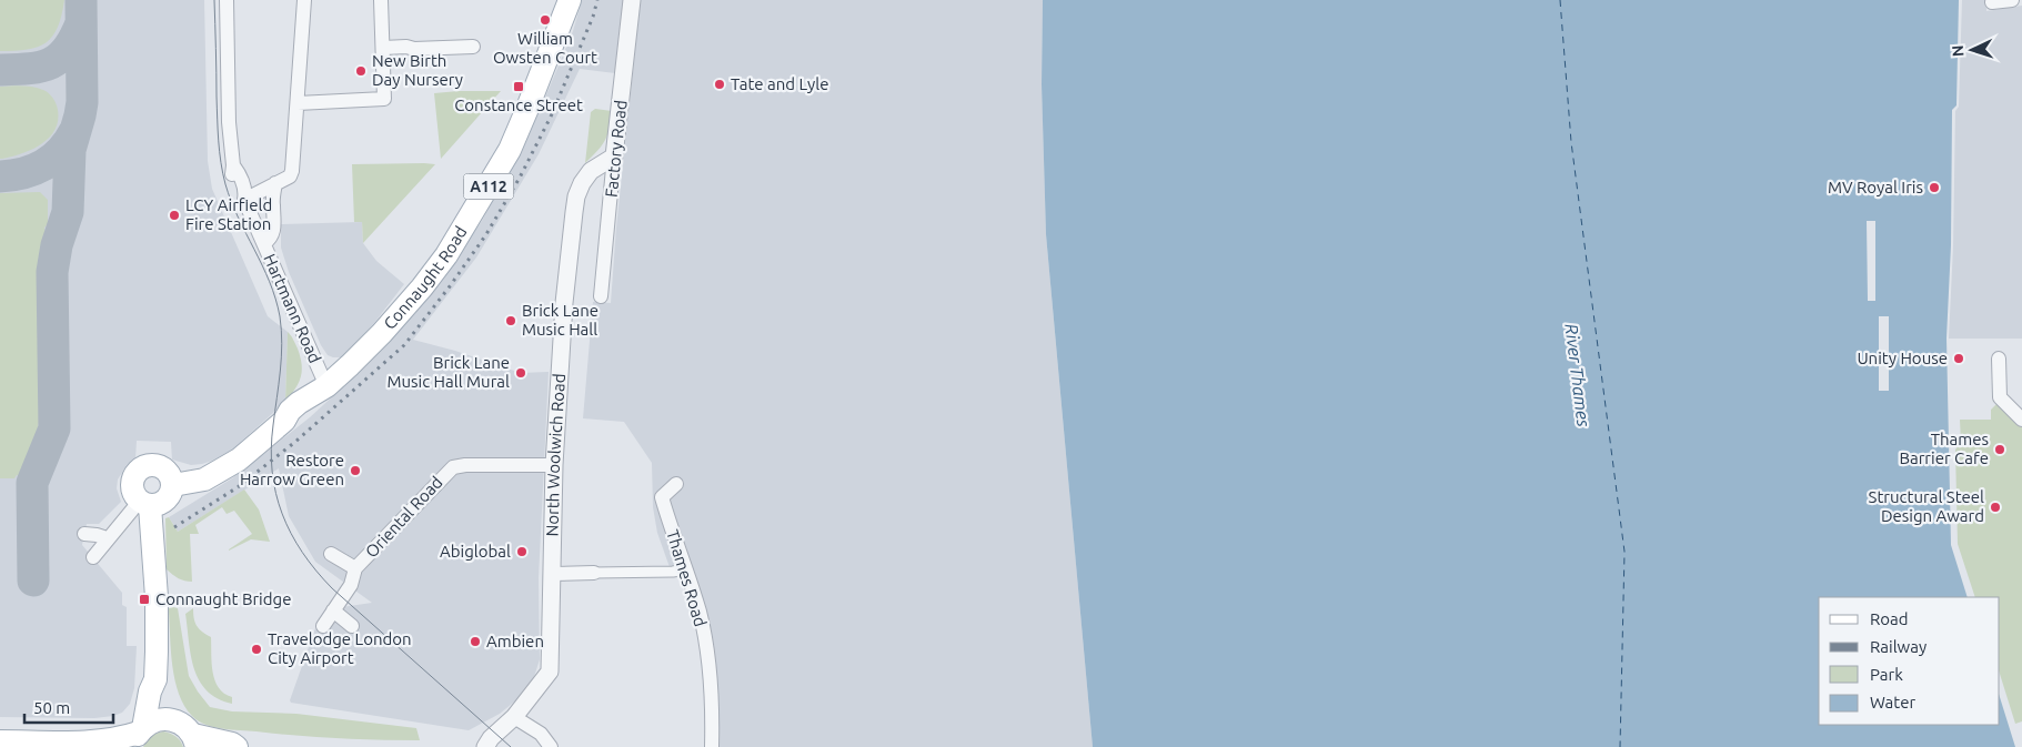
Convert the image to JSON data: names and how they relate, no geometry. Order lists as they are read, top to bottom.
{
  "streets": {
    "main road": ["A112", "Connaught Road"],
    "street": [
      "Factory Road",
      "Hartmann Road",
      "North Woolwich Road",
      "Oriental Road",
      "Thames Road"
    ]
  },
  "crossings": [
    ["Factory Road", "North Woolwich Road"],
    ["Connaught Road", "Hartmann Road"],
    ["North Woolwich Road", "Oriental Road"]
  ],
  "water": ["River Thames"],
  "places": {
    "other": [
      "William Owsten Court",
      "New Birth Day Nursery",
      "Tate and Lyle",
      "MV Royal Iris",
      "LCY Airfield Fire Station",
      "Brick Lane Music Hall",
      "Unity House",
      "Brick Lane Music Hall Mural",
      "Thames Barrier Cafe",
      "Restore Harrow Green",
      "Structural Steel Design Award",
      "Abiglobal",
      "Ambien",
      "Travelodge London City Airport"
    ],
    "transit": ["Constance Street", "Connaught Bridge"]
  },
  "legend": [
    "Road",
    "Railway",
    "Park",
    "Water"
  ],
  "scale_bar": "50 m",
  "north": "left"
}
